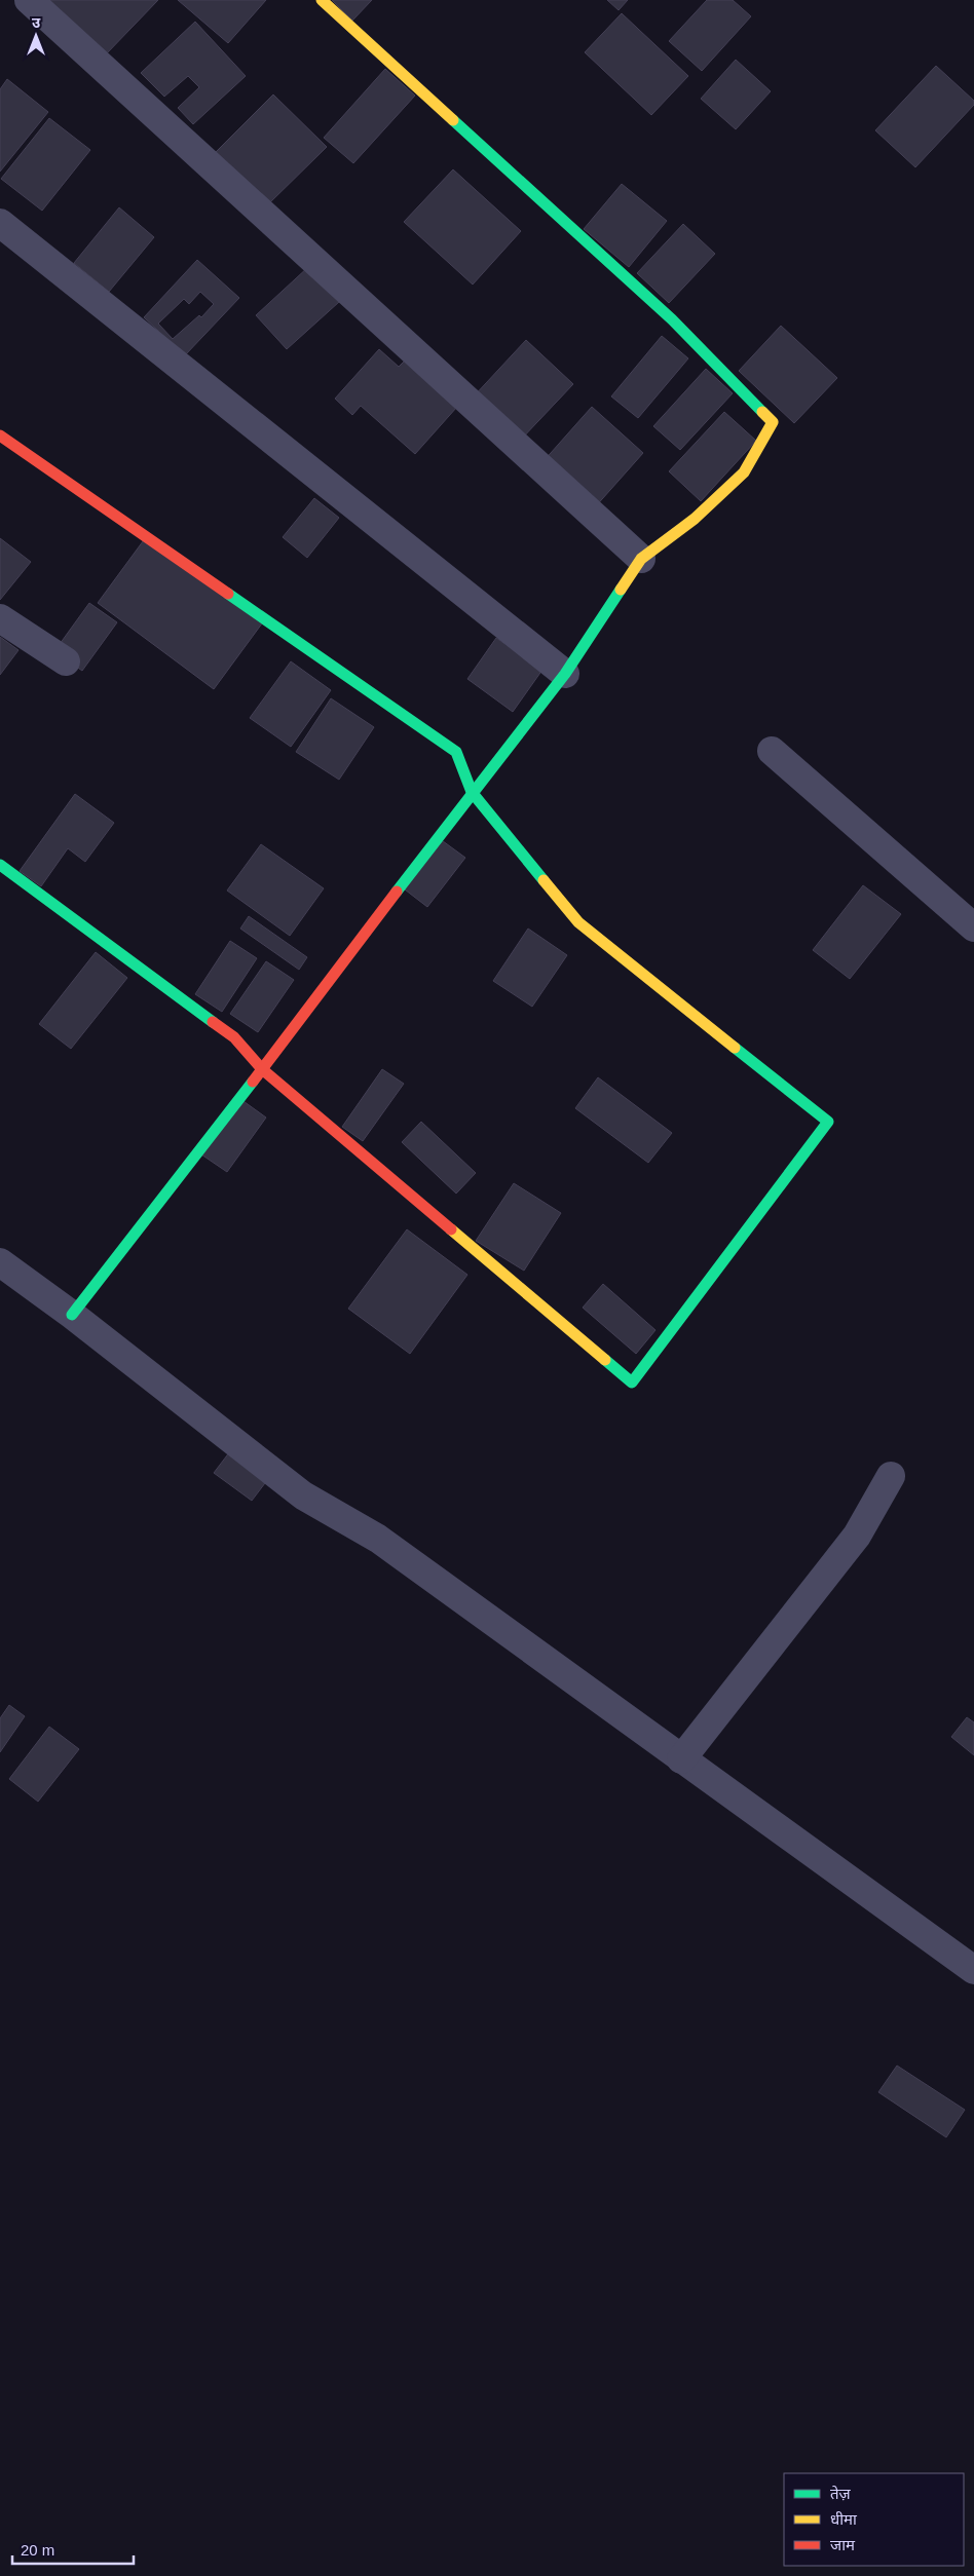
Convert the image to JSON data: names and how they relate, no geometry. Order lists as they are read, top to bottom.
{
  "legend": ["तेज़", "धीमा", "जाम"],
  "scale_bar": "20 m",
  "north": "top"
}
